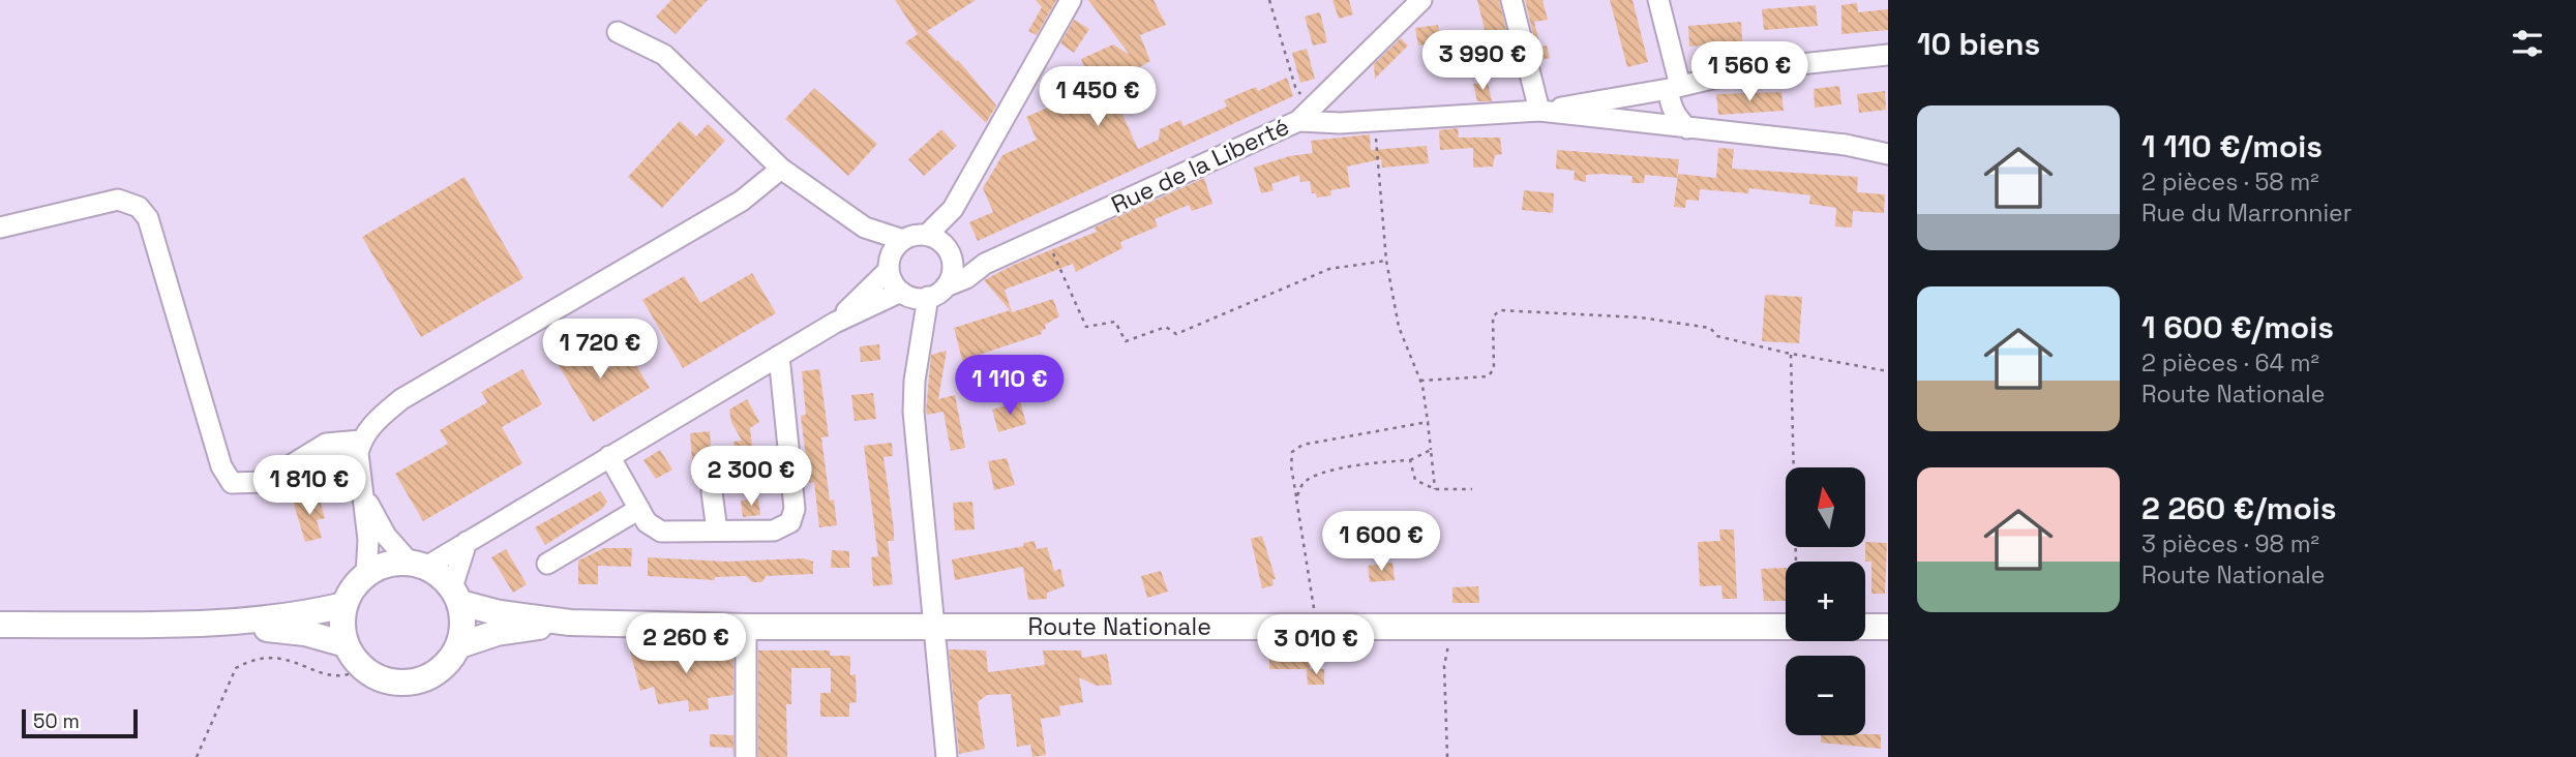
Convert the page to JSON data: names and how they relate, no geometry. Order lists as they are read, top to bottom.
{
  "streets": {
    "main road": ["Route Nationale"],
    "street": ["Rue de la Liberté"]
  },
  "scale_bar": "50 m",
  "north": "top",
  "page": {
    "heading": "10 biens",
    "price": [
      "3 990 €",
      "1 560 €",
      "1 450 €",
      "1 720 €",
      "1 110 €",
      "2 300 €",
      "1 810 €",
      "1 600 €",
      "2 260 €",
      "3 010 €"
    ],
    "list": [
      {
        "name": "1 110 €/mois",
        "note": "2 pièces · 58 m² · Rue du Marronnier"
      },
      {
        "name": "1 600 €/mois",
        "note": "2 pièces · 64 m² · Route Nationale"
      },
      {
        "name": "2 260 €/mois",
        "note": "3 pièces · 98 m² · Route Nationale"
      }
    ],
    "map_buttons": ["+", "−"],
    "scale": "50 m"
  }
}
